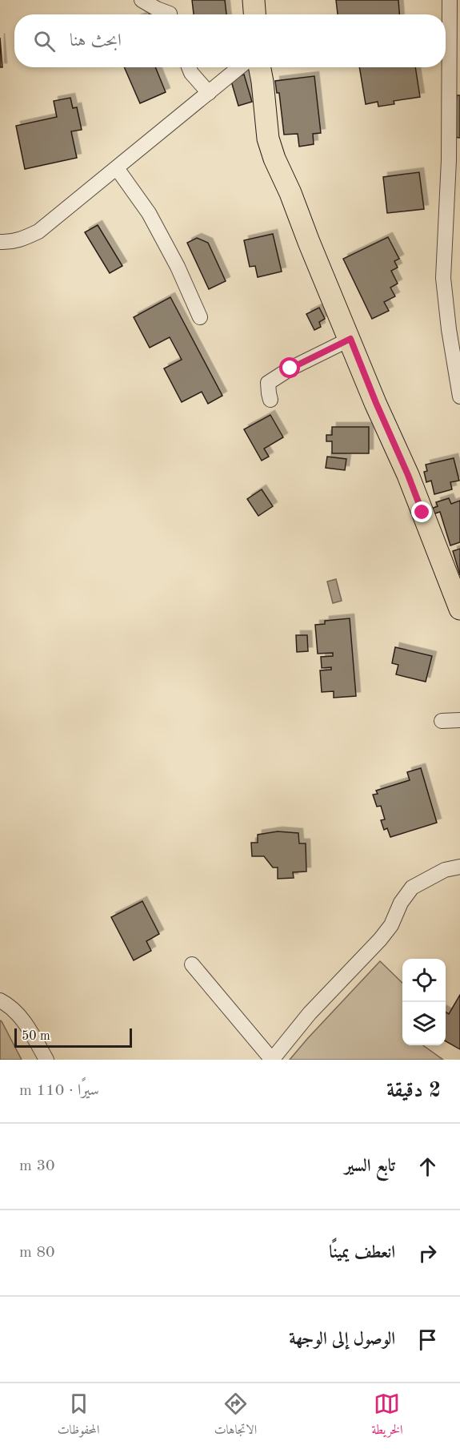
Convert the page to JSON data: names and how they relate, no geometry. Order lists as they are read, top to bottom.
{
  "scale_bar": "50 m",
  "page": {
    "search": "ابحث هنا",
    "scale": "50 m",
    "heading": ["2 دقيقة", "سيرًا · 110 m"],
    "list": [
      ["تابع السير", "30 m"],
      ["انعطف يمينًا", "80 m"],
      "الوصول إلى الوجهة"
    ],
    "nav": ["الخريطة", "الاتجاهات", "المحفوظات"]
  }
}
